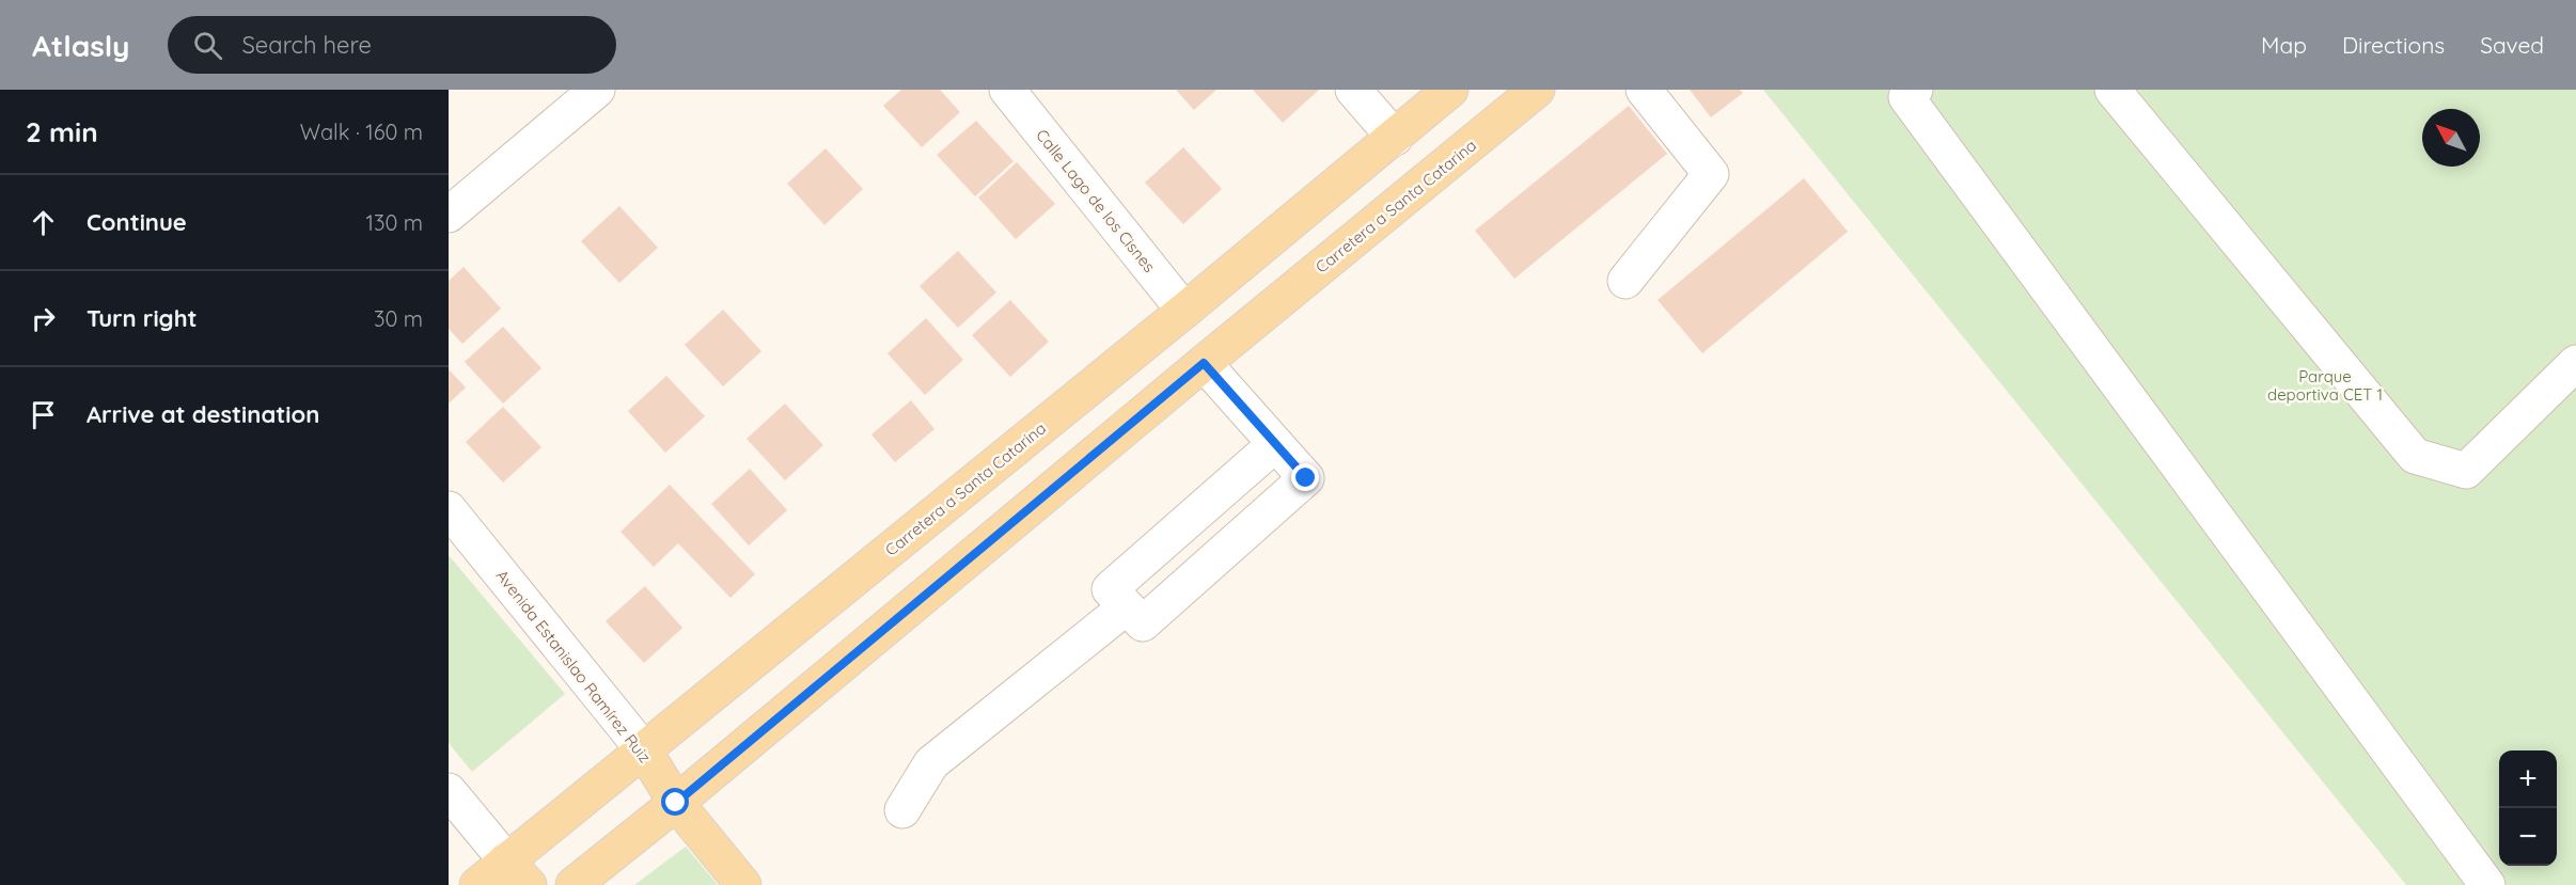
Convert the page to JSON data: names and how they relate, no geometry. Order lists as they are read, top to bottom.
{
  "streets": {
    "main road": ["Carretera a Santa Catarina", "Avenida Estanislao Ramírez Ruiz"],
    "street": ["Calle Lago de los Cisnes"]
  },
  "crossings": [
    ["Calle Lago de los Cisnes", "Carretera a Santa Catarina"],
    ["Carretera a Santa Catarina", "Avenida Estanislao Ramírez Ruiz"]
  ],
  "parks": ["Parque deportiva CET 1"],
  "north": "top left",
  "page": {
    "header": "Atlasly",
    "search": "Search here",
    "nav": ["Map", "Directions", "Saved"],
    "heading": ["2 min", "Walk · 160 m"],
    "list": [
      ["Continue", "130 m"],
      ["Turn right", "30 m"],
      "Arrive at destination"
    ],
    "map_buttons": ["+", "−"]
  }
}
